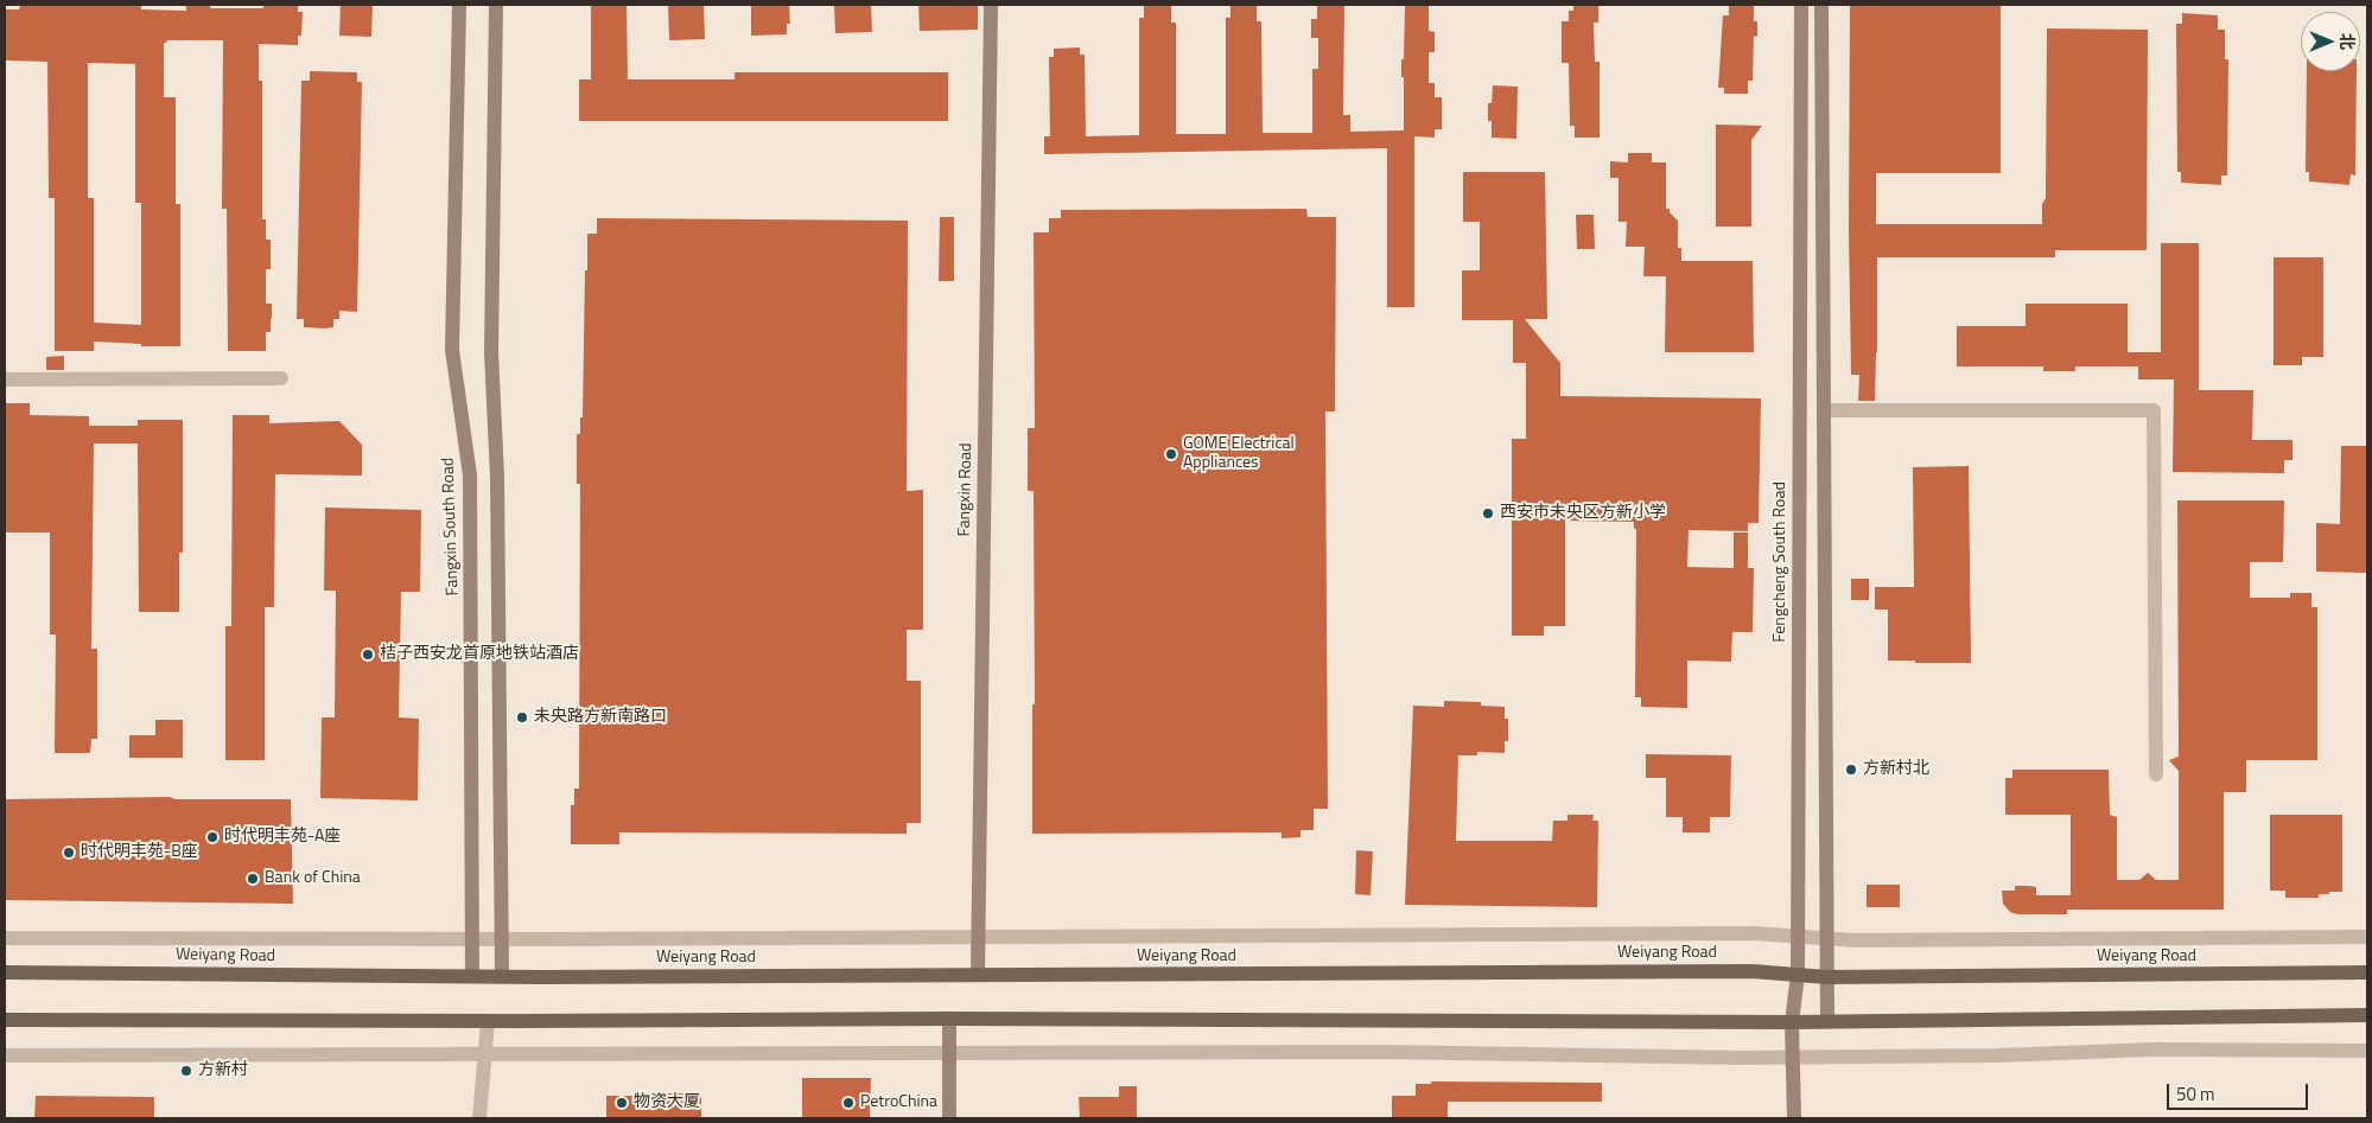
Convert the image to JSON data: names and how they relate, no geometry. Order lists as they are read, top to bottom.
{
  "streets": {
    "main road": ["Weiyang Road"],
    "street": ["Fangxin Road", "Fangxin South Road", "Fengcheng South Road"]
  },
  "crossings": [
    ["Fangxin Road", "Weiyang Road"],
    ["Fangxin South Road", "Weiyang Road"],
    ["Fengcheng South Road", "Weiyang Road"]
  ],
  "places": [
    "GOME Electrical Appliances",
    "西安市未央区方新小学",
    "桔子西安龙首原地铁站酒店",
    "未央路方新南路口",
    "方新村北",
    "时代明丰苑-A座",
    "时代明丰苑-B座",
    "Bank of China",
    "方新村",
    "物资大厦",
    "PetroChina"
  ],
  "scale_bar": "50 m",
  "north": "right"
}
